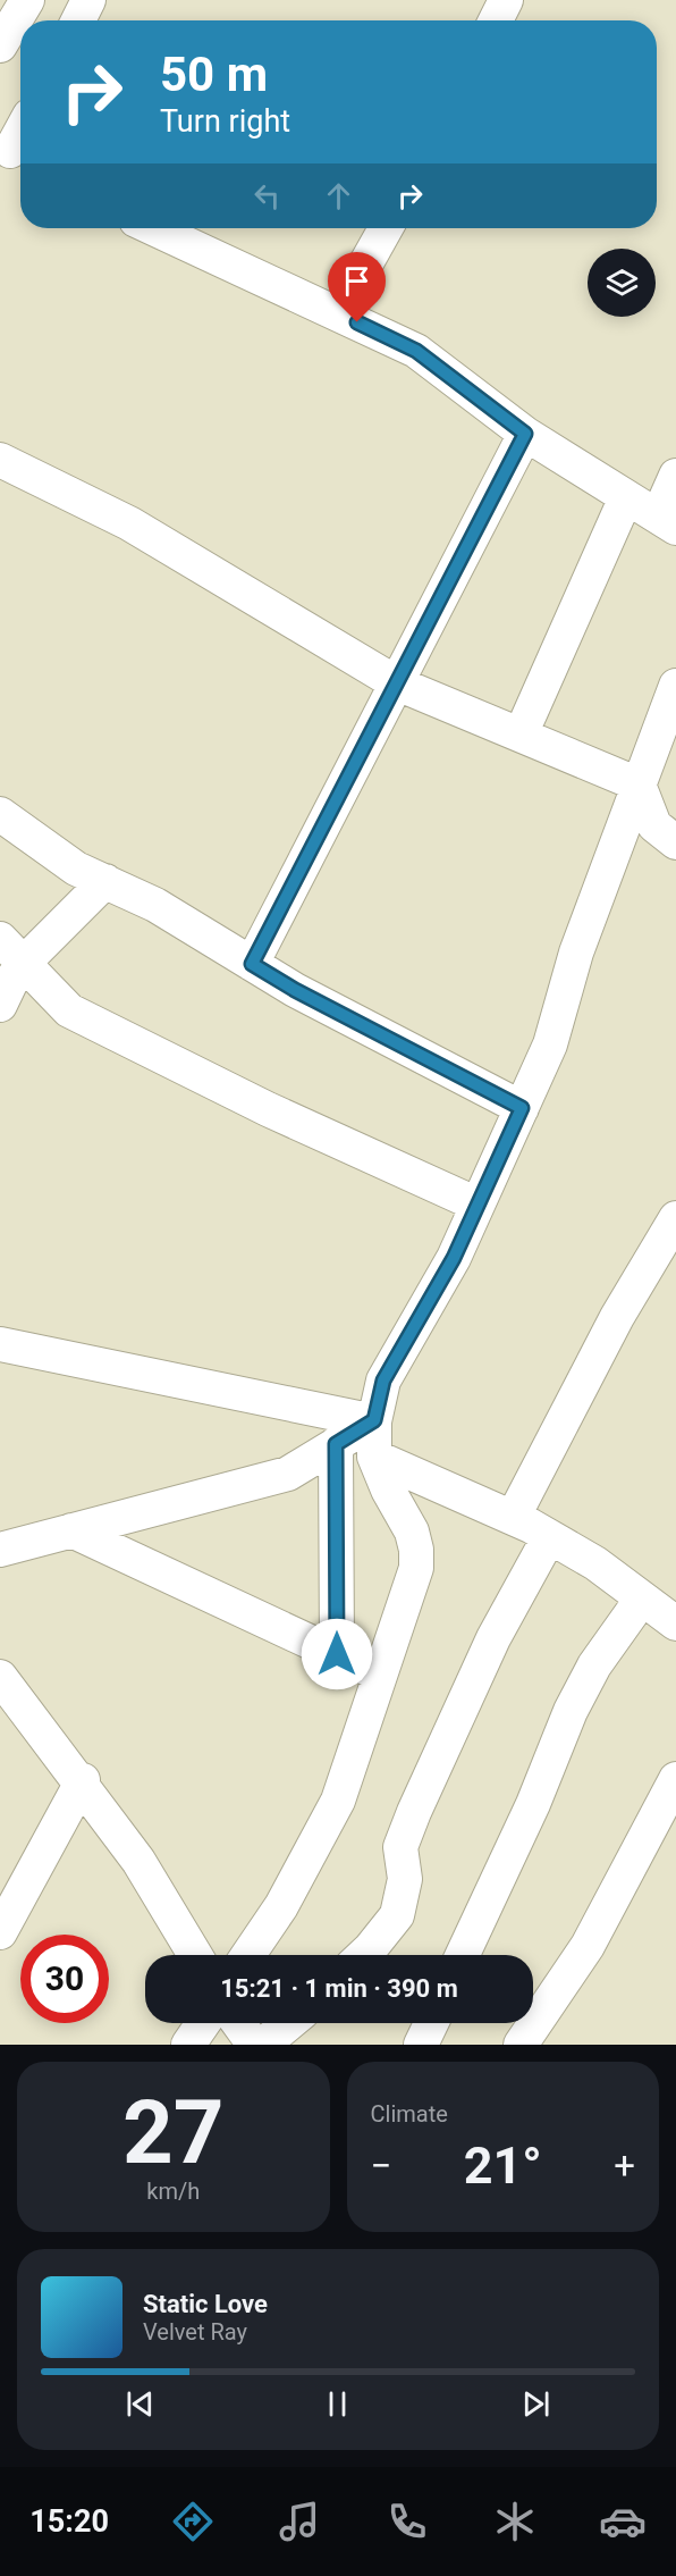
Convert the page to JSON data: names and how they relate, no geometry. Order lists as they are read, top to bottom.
{
  "page": {
    "turn": ["50 m", "Turn right"],
    "limit": "30",
    "trip": "15:21 · 1 min · 390 m",
    "tile": [
      ["27", "km/h"],
      "Climate"
    ],
    "heat": ["−", "21°", "+"],
    "song": ["Static Love", "Velvet Ray"],
    "tabs": "15:20"
  }
}
